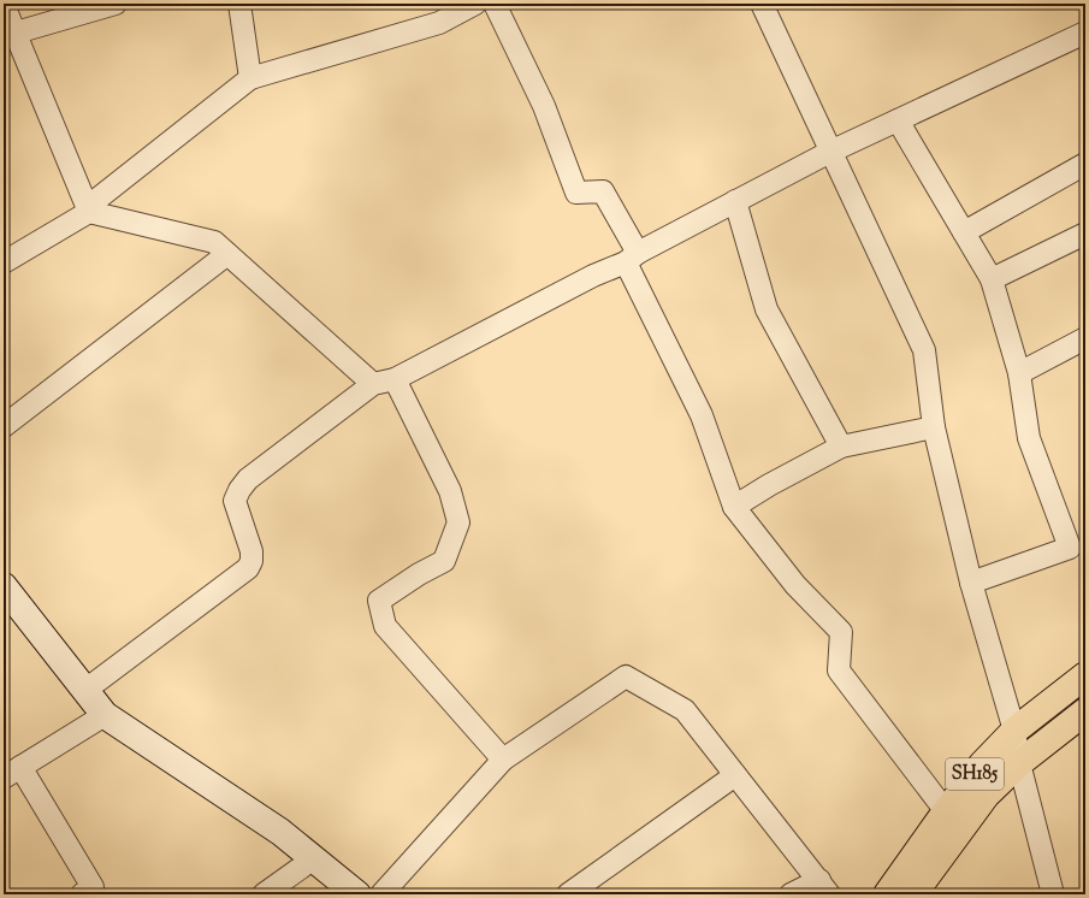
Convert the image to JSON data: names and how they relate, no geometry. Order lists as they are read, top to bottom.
{
  "streets": {
    "main road": ["SH185"]
  }
}
